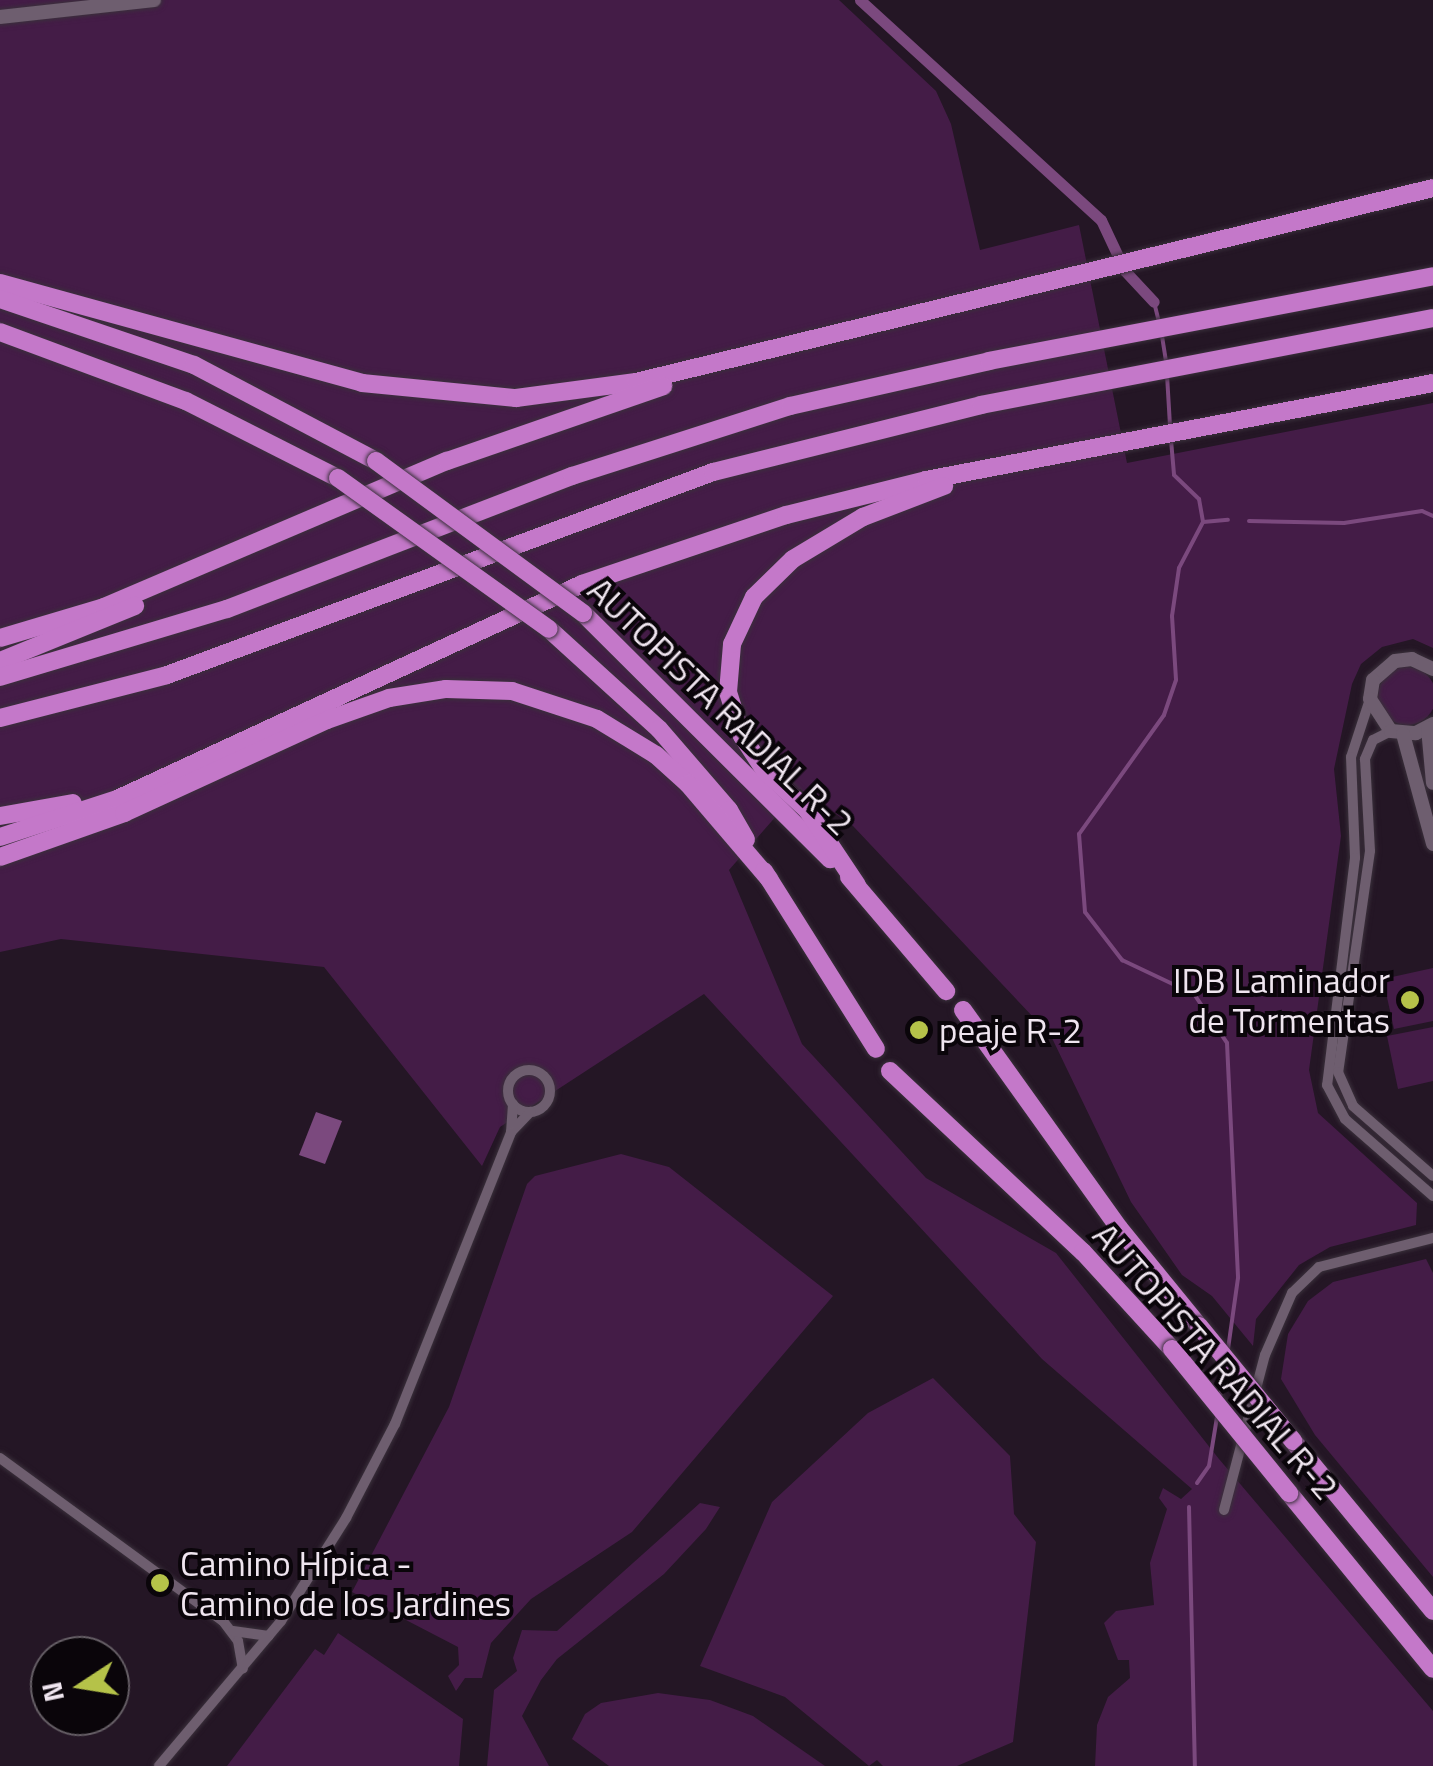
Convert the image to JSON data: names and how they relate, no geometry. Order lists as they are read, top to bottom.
{
  "streets": {
    "highway": ["AUTOPISTA RADIAL R-2"]
  },
  "places": ["IDB Laminador de Tormentas", "peaje R-2", "Camino Hípica - Camino de los Jardines"],
  "north": "left"
}
